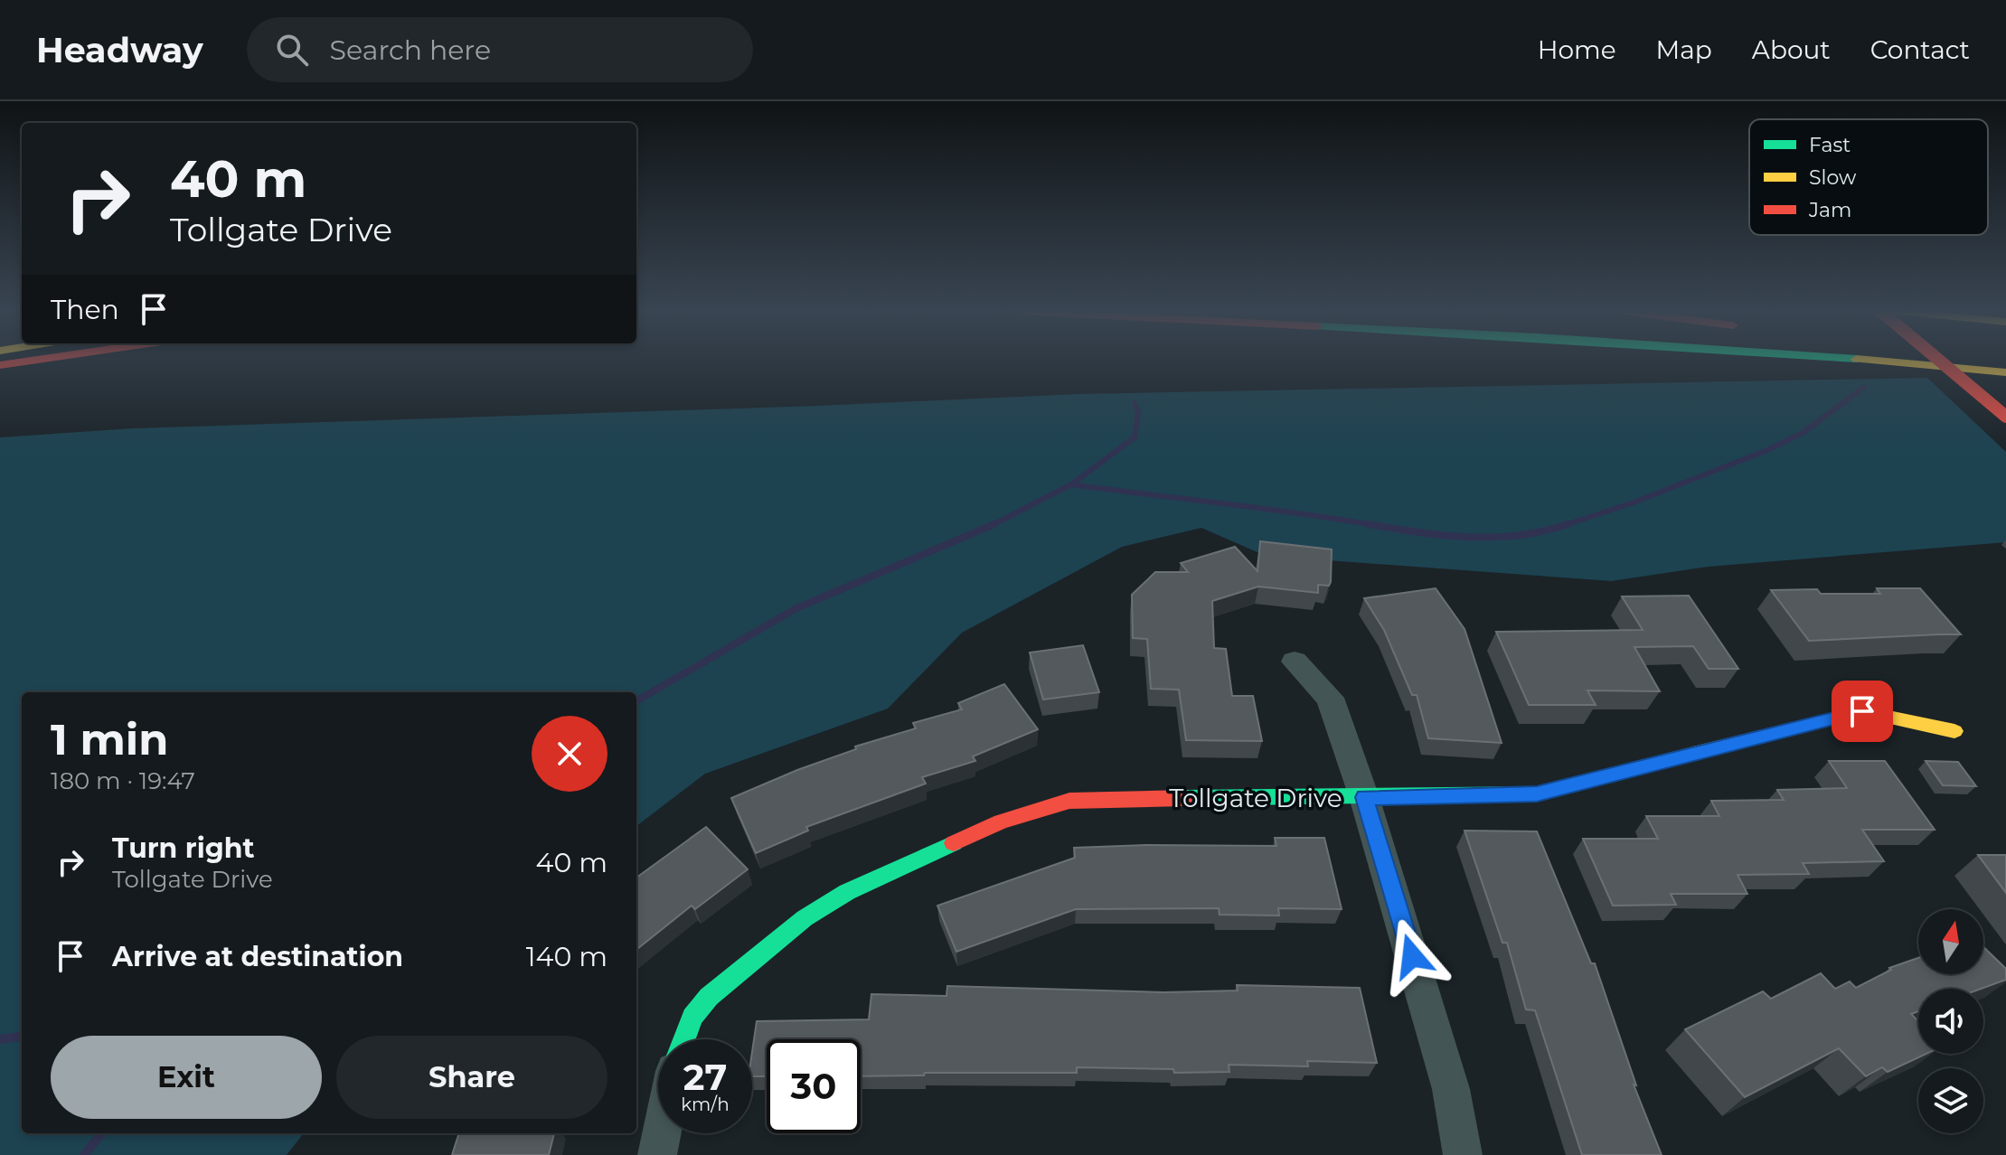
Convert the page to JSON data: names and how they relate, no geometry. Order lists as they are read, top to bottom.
{
  "streets": {
    "main road": ["Tollgate Drive"]
  },
  "legend": ["Fast", "Slow", "Jam"],
  "north": "top",
  "page": {
    "header": "Headway",
    "search": "Search here",
    "nav": [
      "Home",
      "Map",
      "About",
      "Contact"
    ],
    "turn": ["40 m", "Tollgate Drive"],
    "then": "Then",
    "heading": ["1 min", "180 m · 19:47"],
    "list": [
      {
        "name": "Turn right",
        "note": "Tollgate Drive",
        "value": "40 m"
      },
      {
        "name": "Arrive at destination",
        "value": "140 m"
      }
    ],
    "buttons": ["Exit", "Share"],
    "speed": "27 km/h",
    "limit": "30"
  }
}
